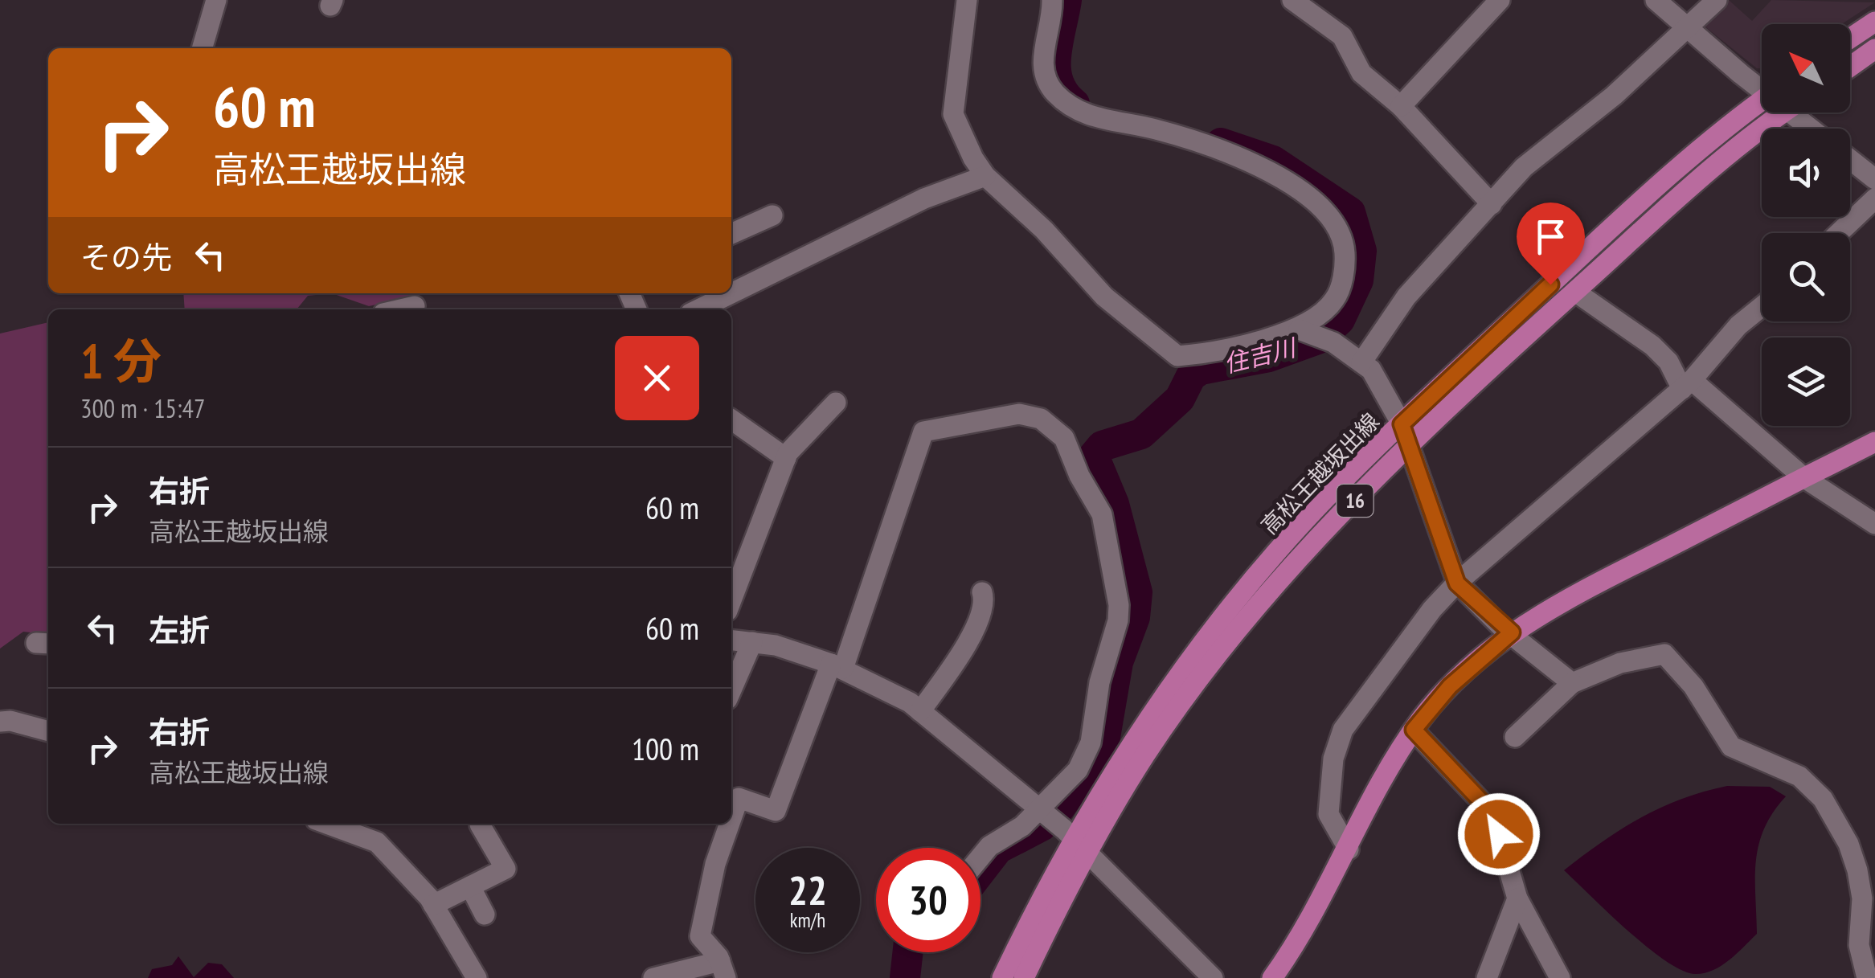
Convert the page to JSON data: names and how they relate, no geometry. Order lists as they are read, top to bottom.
{
  "streets": {
    "main road": ["高松王越坂出線", "16"]
  },
  "water": ["住吉川"],
  "north": "top left",
  "page": {
    "turn": ["60 m", "高松王越坂出線"],
    "then": "その先",
    "heading": ["1 分", "300 m · 15:47"],
    "list": [
      {
        "name": "右折",
        "note": "高松王越坂出線",
        "value": "60 m"
      },
      {
        "name": "左折",
        "value": "60 m"
      },
      {
        "name": "右折",
        "note": "高松王越坂出線",
        "value": "100 m"
      }
    ],
    "speed": "22 km/h",
    "limit": "30"
  }
}
